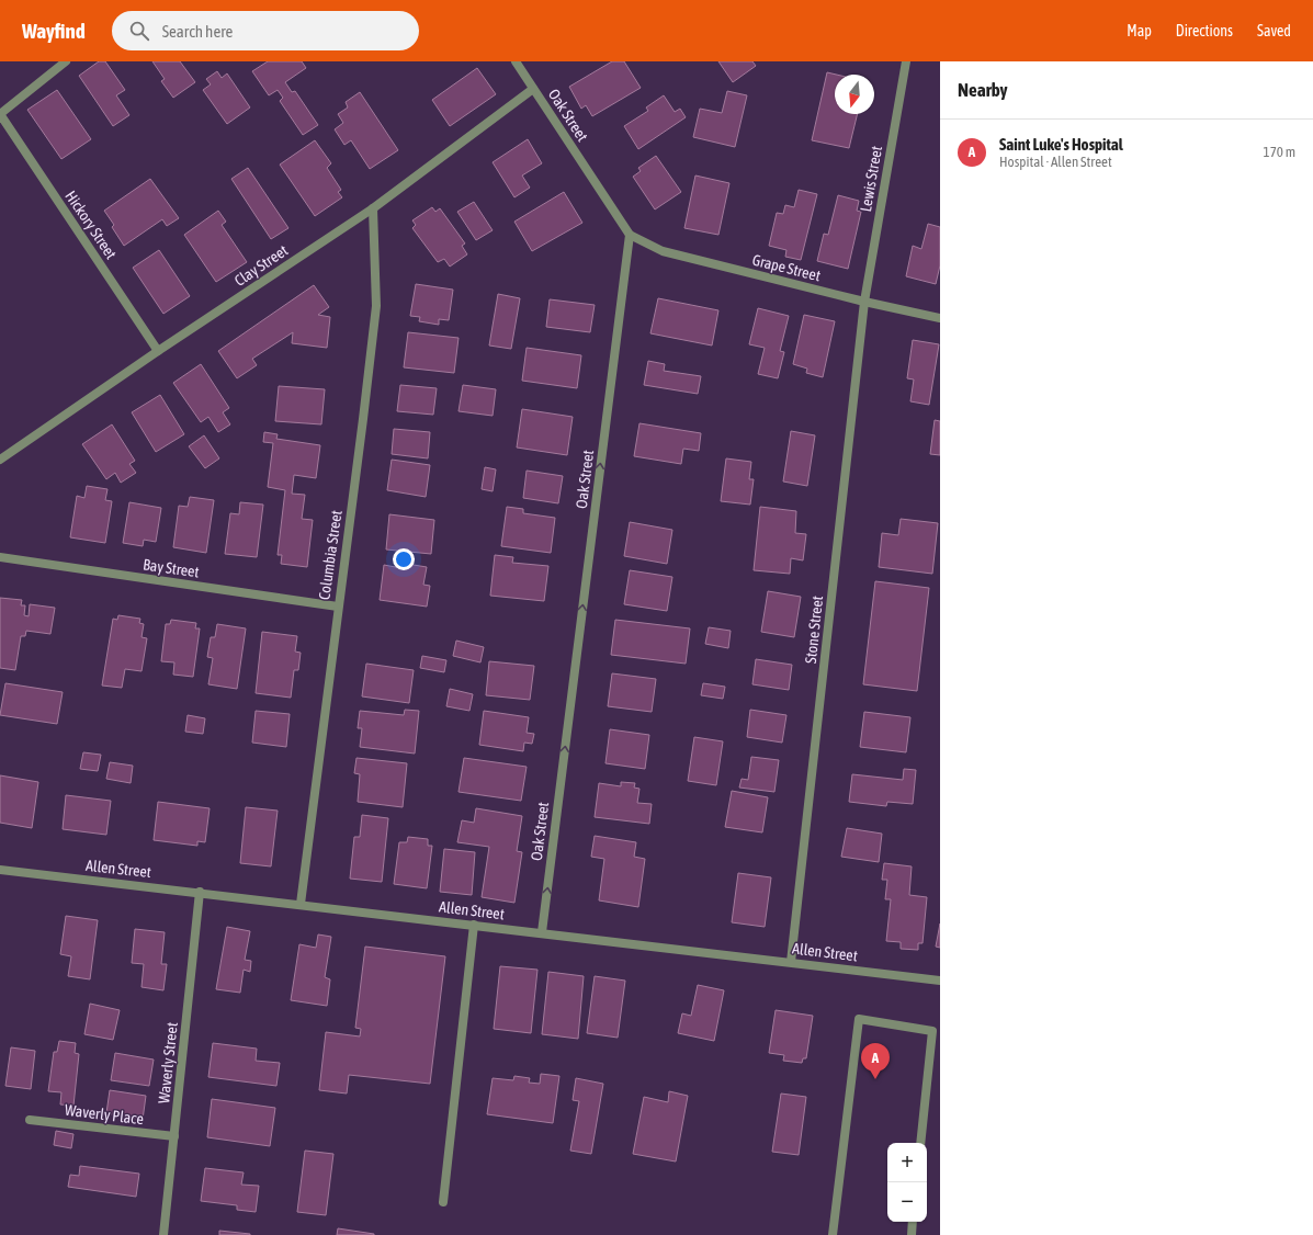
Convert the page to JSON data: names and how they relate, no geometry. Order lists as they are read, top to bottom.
{
  "streets": {
    "street": [
      "Oak Street",
      "Lewis Street",
      "Hickory Street",
      "Clay Street",
      "Grape Street",
      "Columbia Street",
      "Bay Street",
      "Stone Street",
      "Allen Street",
      "Waverly Street",
      "Waverly Place"
    ]
  },
  "crossings": [
    ["Oak Street", "Clay Street"],
    ["Oak Street", "Grape Street"],
    ["Oak Street", "Allen Street"],
    ["Lewis Street", "Grape Street"],
    ["Lewis Street", "Stone Street"],
    ["Hickory Street", "Clay Street"],
    ["Clay Street", "Columbia Street"],
    ["Grape Street", "Stone Street"],
    ["Columbia Street", "Bay Street"],
    ["Columbia Street", "Allen Street"],
    ["Stone Street", "Allen Street"],
    ["Allen Street", "Waverly Street"],
    ["Waverly Street", "Waverly Place"]
  ],
  "one_way": ["Oak Street"],
  "north": "bottom",
  "page": {
    "header": "Wayfind",
    "search": "Search here",
    "nav": ["Map", "Directions", "Saved"],
    "heading": "Nearby",
    "list": [
      {
        "mark": "A",
        "name": "Saint Luke's Hospital",
        "note": "Hospital · Allen Street",
        "value": "170 m"
      }
    ],
    "pins": "A",
    "map_buttons": ["+", "−"]
  }
}
